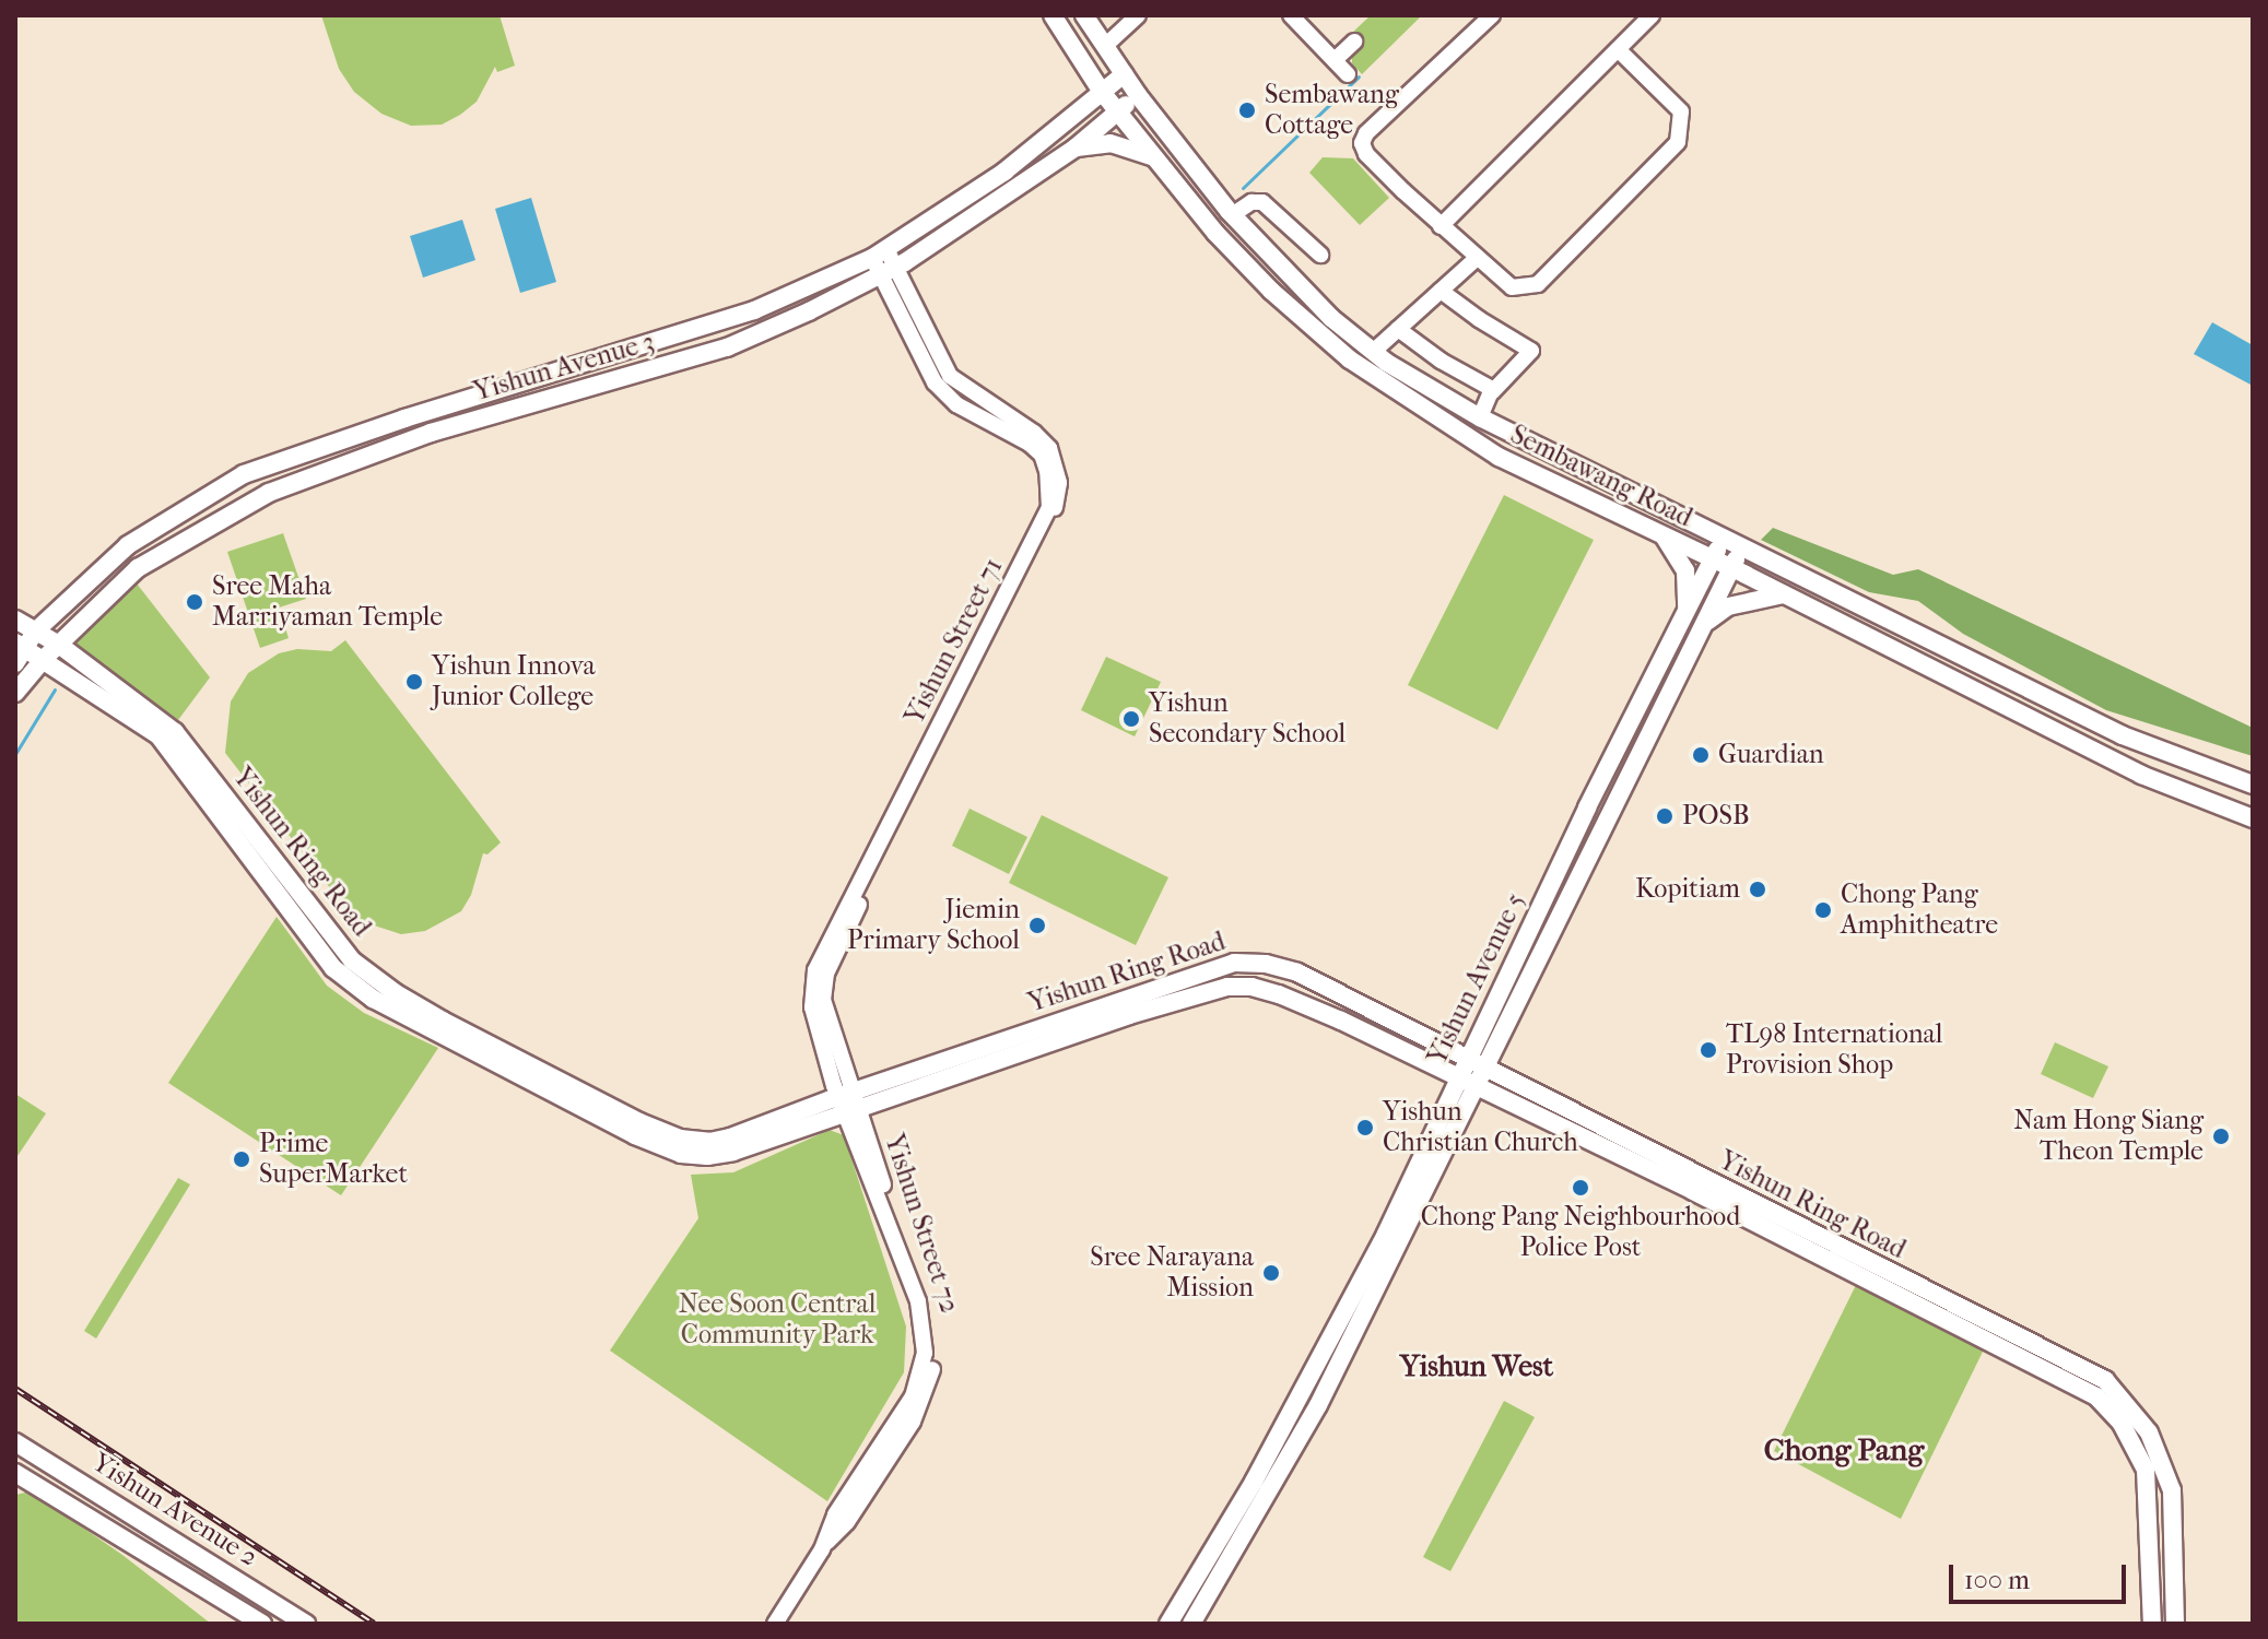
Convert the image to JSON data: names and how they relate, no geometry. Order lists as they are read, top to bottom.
{
  "streets": {
    "main road": [
      "Yishun Avenue 3",
      "Sembawang Road",
      "Yishun Ring Road",
      "Yishun Avenue 5",
      "Yishun Avenue 2"
    ],
    "street": ["Yishun Street 71", "Yishun Street 72"]
  },
  "crossings": [
    ["Yishun Avenue 3", "Sembawang Road"],
    ["Yishun Avenue 3", "Yishun Street 71"],
    ["Yishun Avenue 3", "Yishun Ring Road"],
    ["Sembawang Road", "Yishun Avenue 5"],
    ["Yishun Street 71", "Yishun Ring Road"],
    ["Yishun Street 71", "Yishun Street 72"],
    ["Yishun Ring Road", "Yishun Avenue 5"],
    ["Yishun Ring Road", "Yishun Street 72"]
  ],
  "districts": ["Yishun West", "Chong Pang"],
  "parks": ["Nee Soon Central Community Park"],
  "places": [
    "Sembawang Cottage",
    "Sree Maha Marriyaman Temple",
    "Yishun Innova Junior College",
    "Yishun Secondary School",
    "Guardian",
    "POSB",
    "Kopitiam",
    "Chong Pang Amphitheatre",
    "Jiemin Primary School",
    "TL98 International Provision Shop",
    "Yishun Christian Church",
    "Nam Hong Siang Theon Temple",
    "Prime SuperMarket",
    "Chong Pang Neighbourhood Police Post",
    "Sree Narayana Mission"
  ],
  "scale_bar": "100 m"
}
